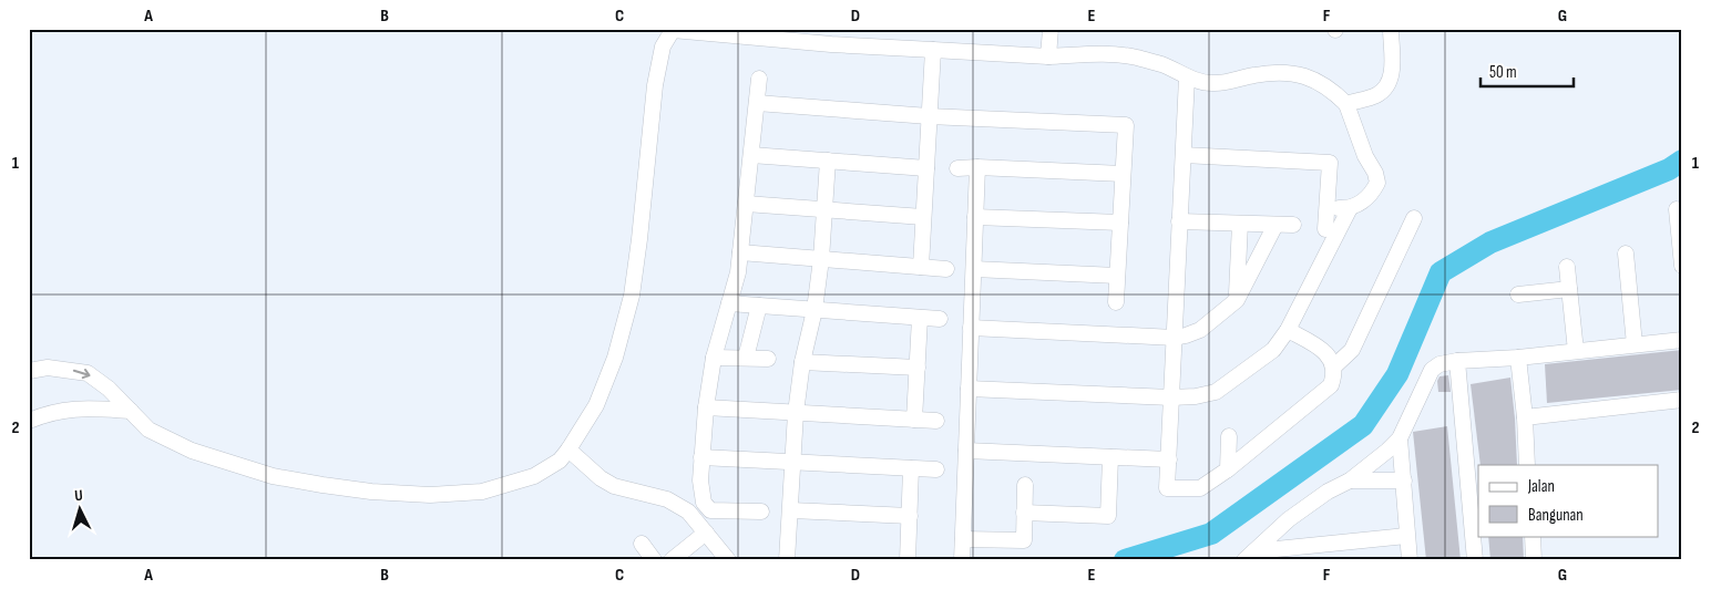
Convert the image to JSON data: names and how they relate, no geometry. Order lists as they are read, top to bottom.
{
  "legend": ["Jalan", "Bangunan"],
  "scale_bar": "50 m",
  "north": "top",
  "grid": {
    "columns": [
      "A",
      "B",
      "C",
      "D",
      "E",
      "F",
      "G"
    ],
    "rows": ["1", "2"]
  }
}
